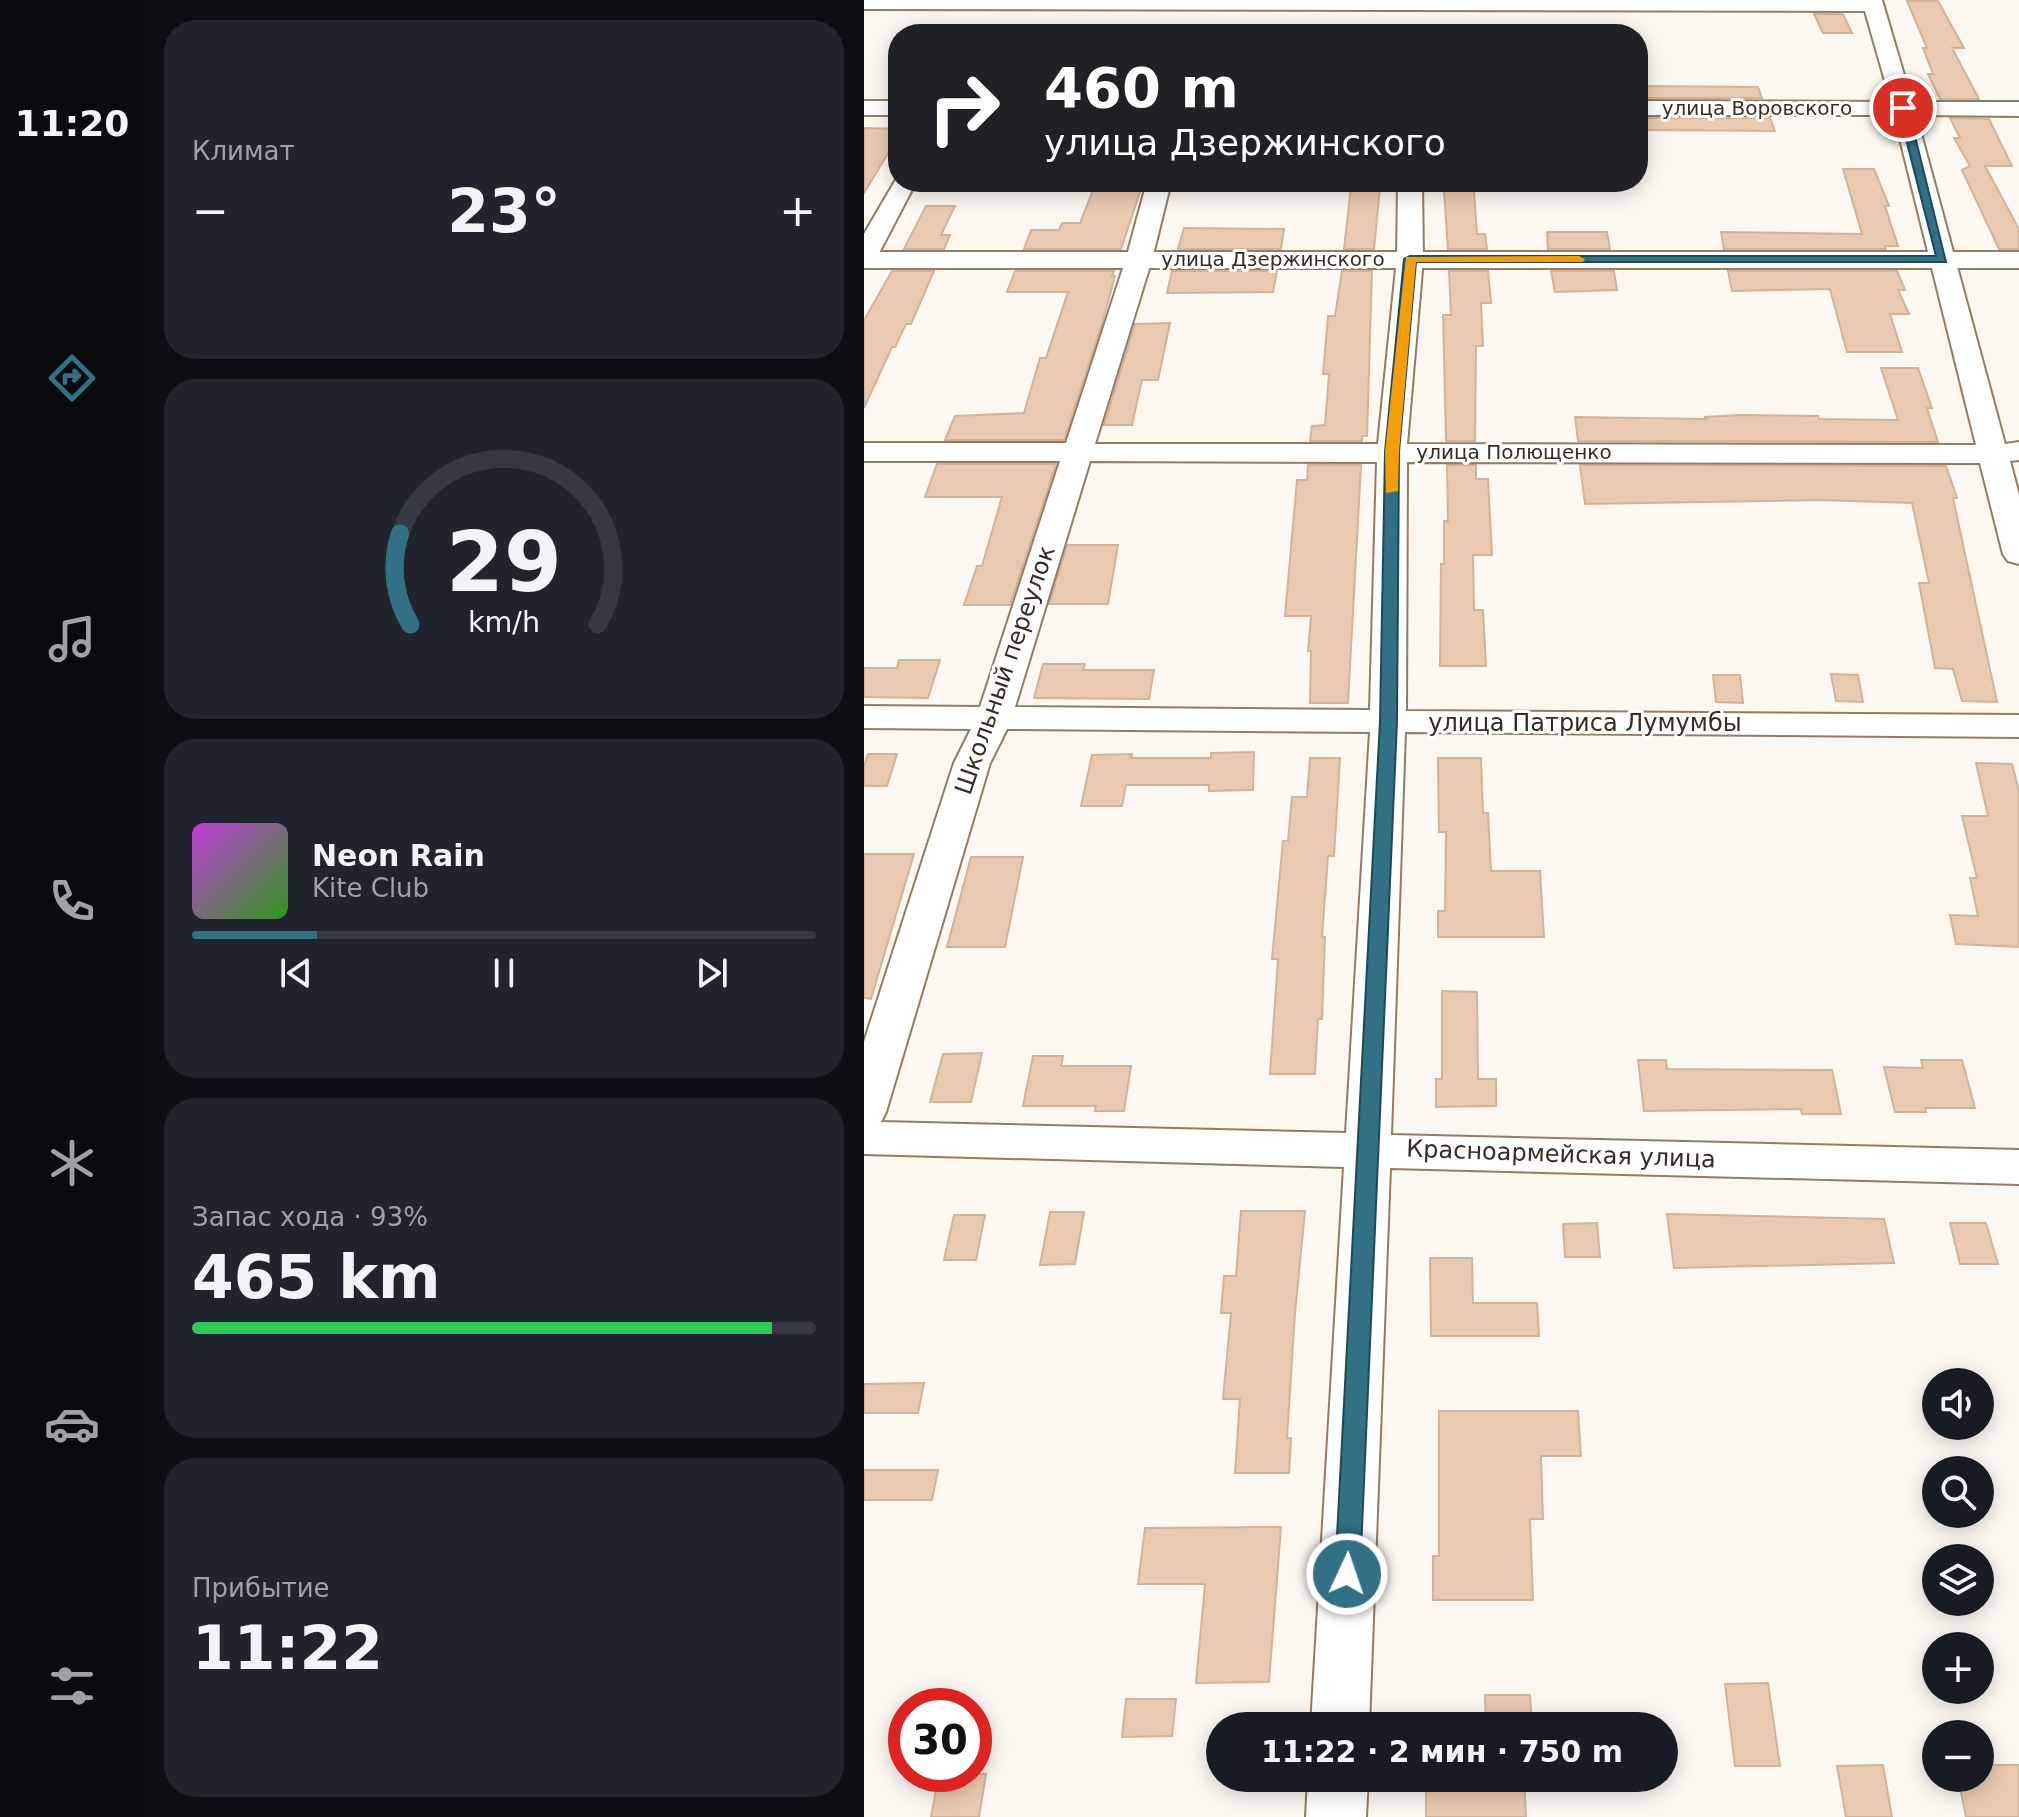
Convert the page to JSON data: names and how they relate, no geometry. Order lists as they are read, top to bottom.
{
  "streets": {
    "street": [
      "улица Воровского",
      "улица Дзержинского",
      "улица Полющенко",
      "Школьный переулок",
      "улица Патриса Лумумбы",
      "Красноармейская улица"
    ]
  },
  "crossings": [
    ["улица Дзержинского", "Школьный переулок"],
    ["улица Полющенко", "Школьный переулок"],
    ["Школьный переулок", "улица Патриса Лумумбы"]
  ],
  "page": {
    "tabs": "11:20",
    "tile": [
      "Климат",
      ["Запас хода · 93%", "465 km"],
      ["Прибытие", "11:22"]
    ],
    "turn": ["460 m", "улица Дзержинского"],
    "heat": ["−", "23°", "+"],
    "song": ["Neon Rain", "Kite Club"],
    "map_buttons": ["+", "−"],
    "limit": "30",
    "trip": "11:22 · 2 мин · 750 m",
    "gauge": ["29", "km/h"]
  }
}
